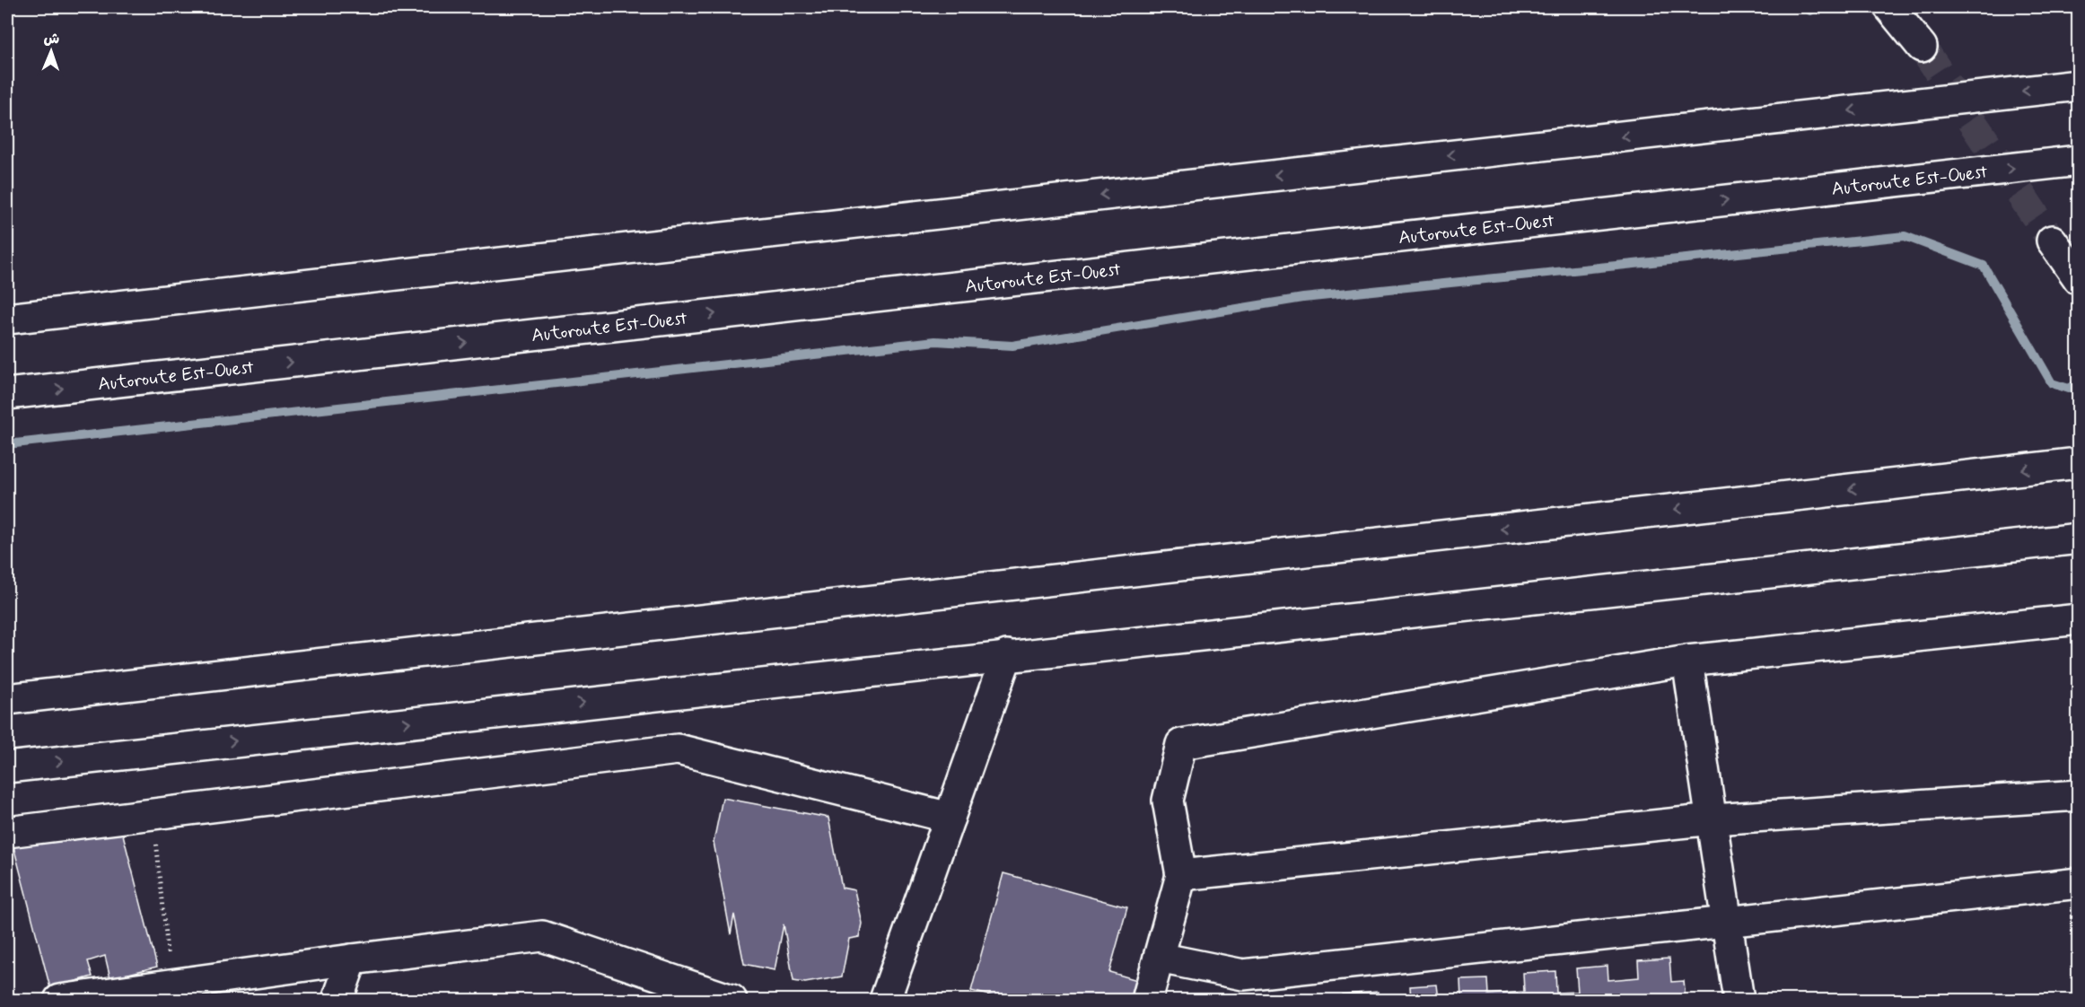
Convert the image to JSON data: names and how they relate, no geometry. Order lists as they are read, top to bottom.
{
  "streets": {
    "main road": ["Autoroute Est-Ouest"]
  },
  "north": "top"
}
